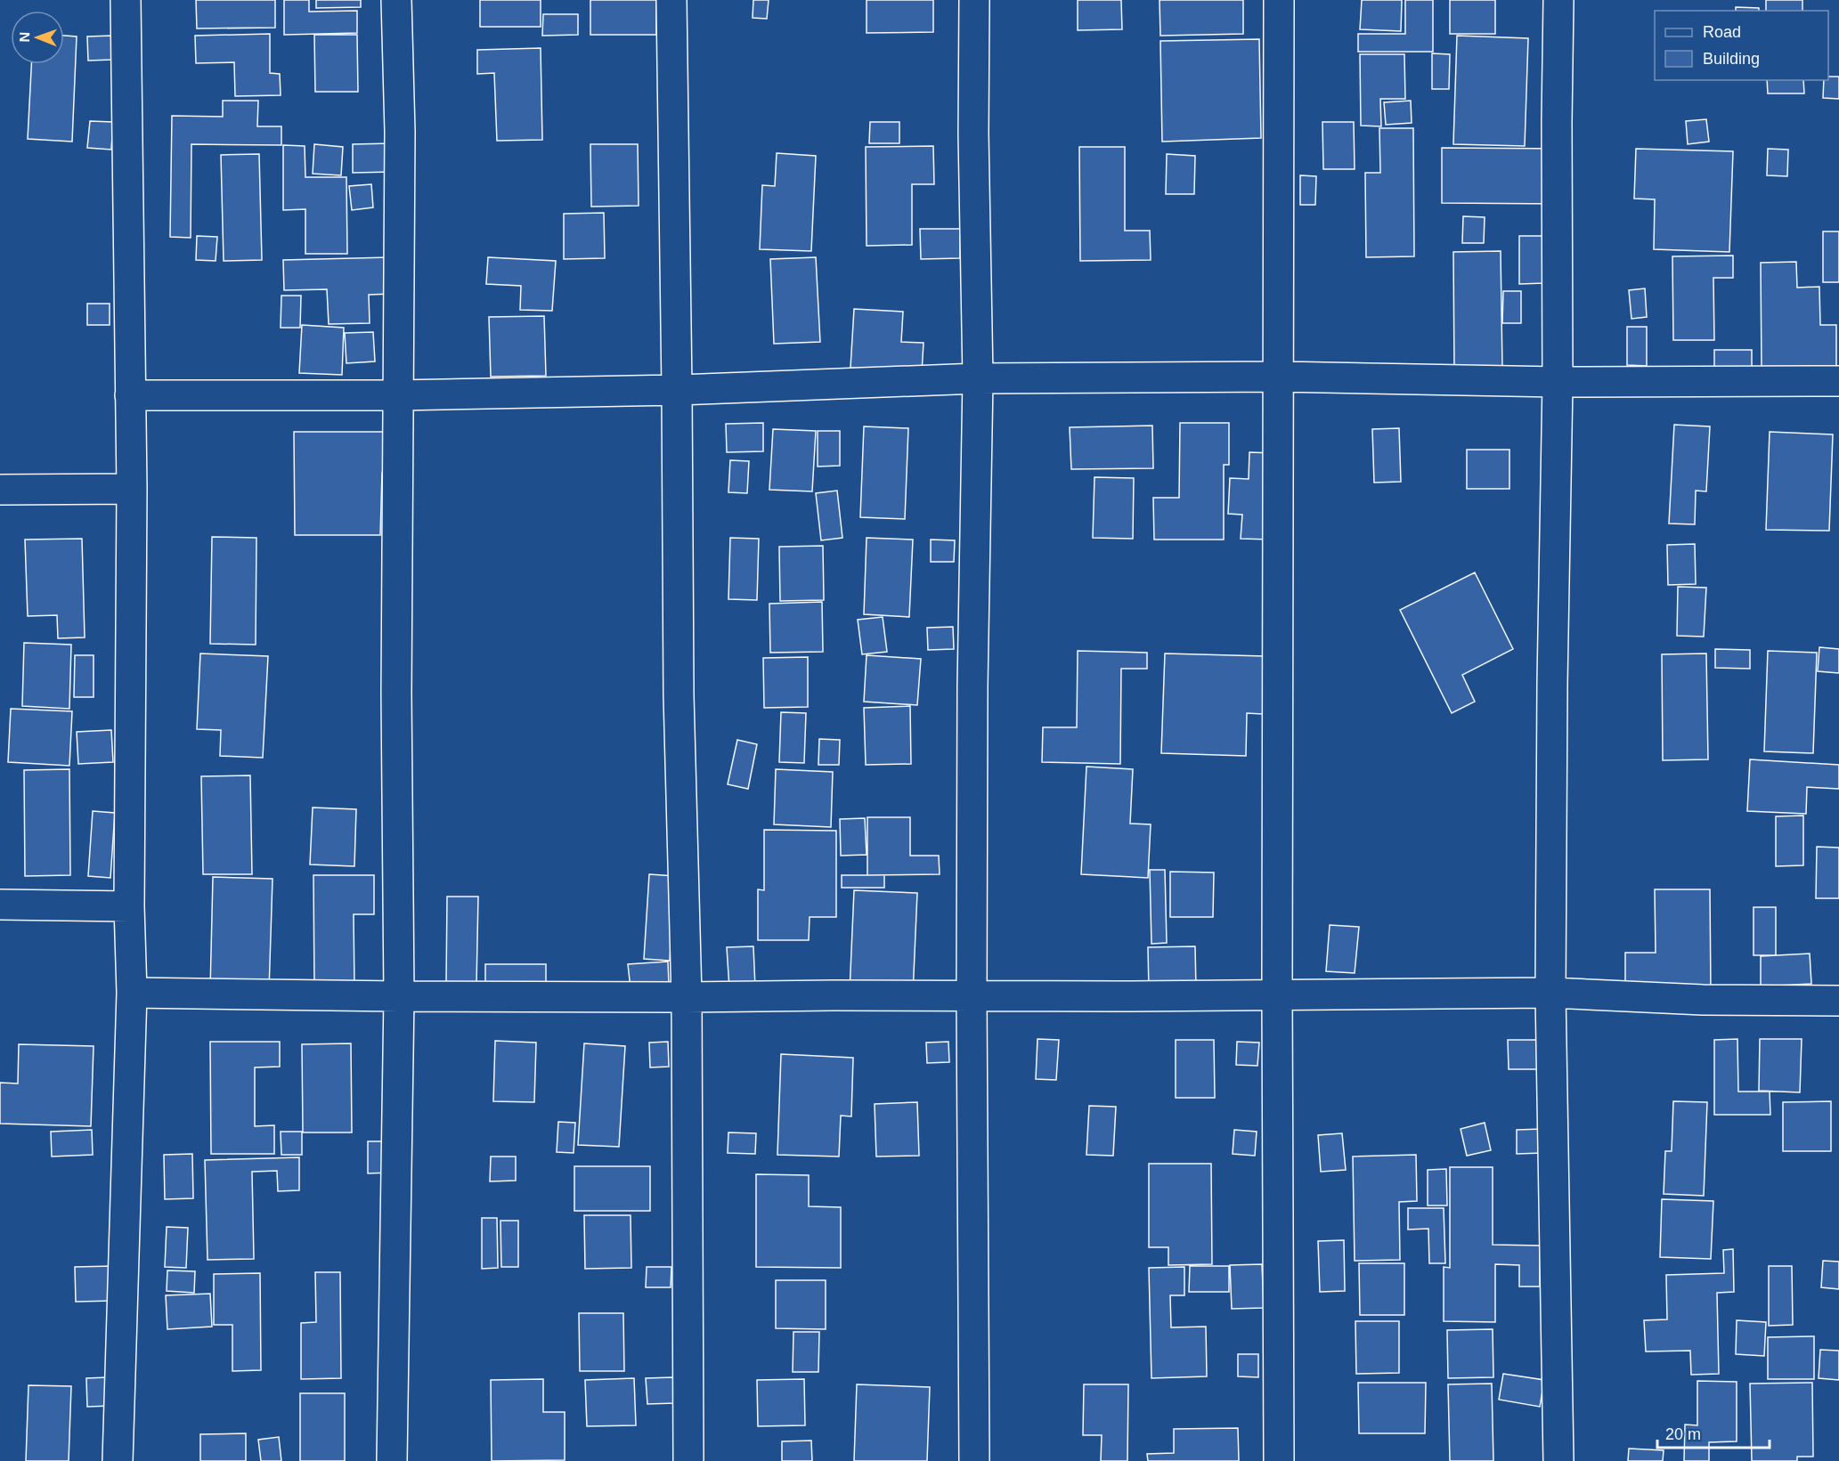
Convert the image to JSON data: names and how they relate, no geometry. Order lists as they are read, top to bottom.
{
  "legend": ["Road", "Building"],
  "scale_bar": "20 m",
  "north": "left"
}
